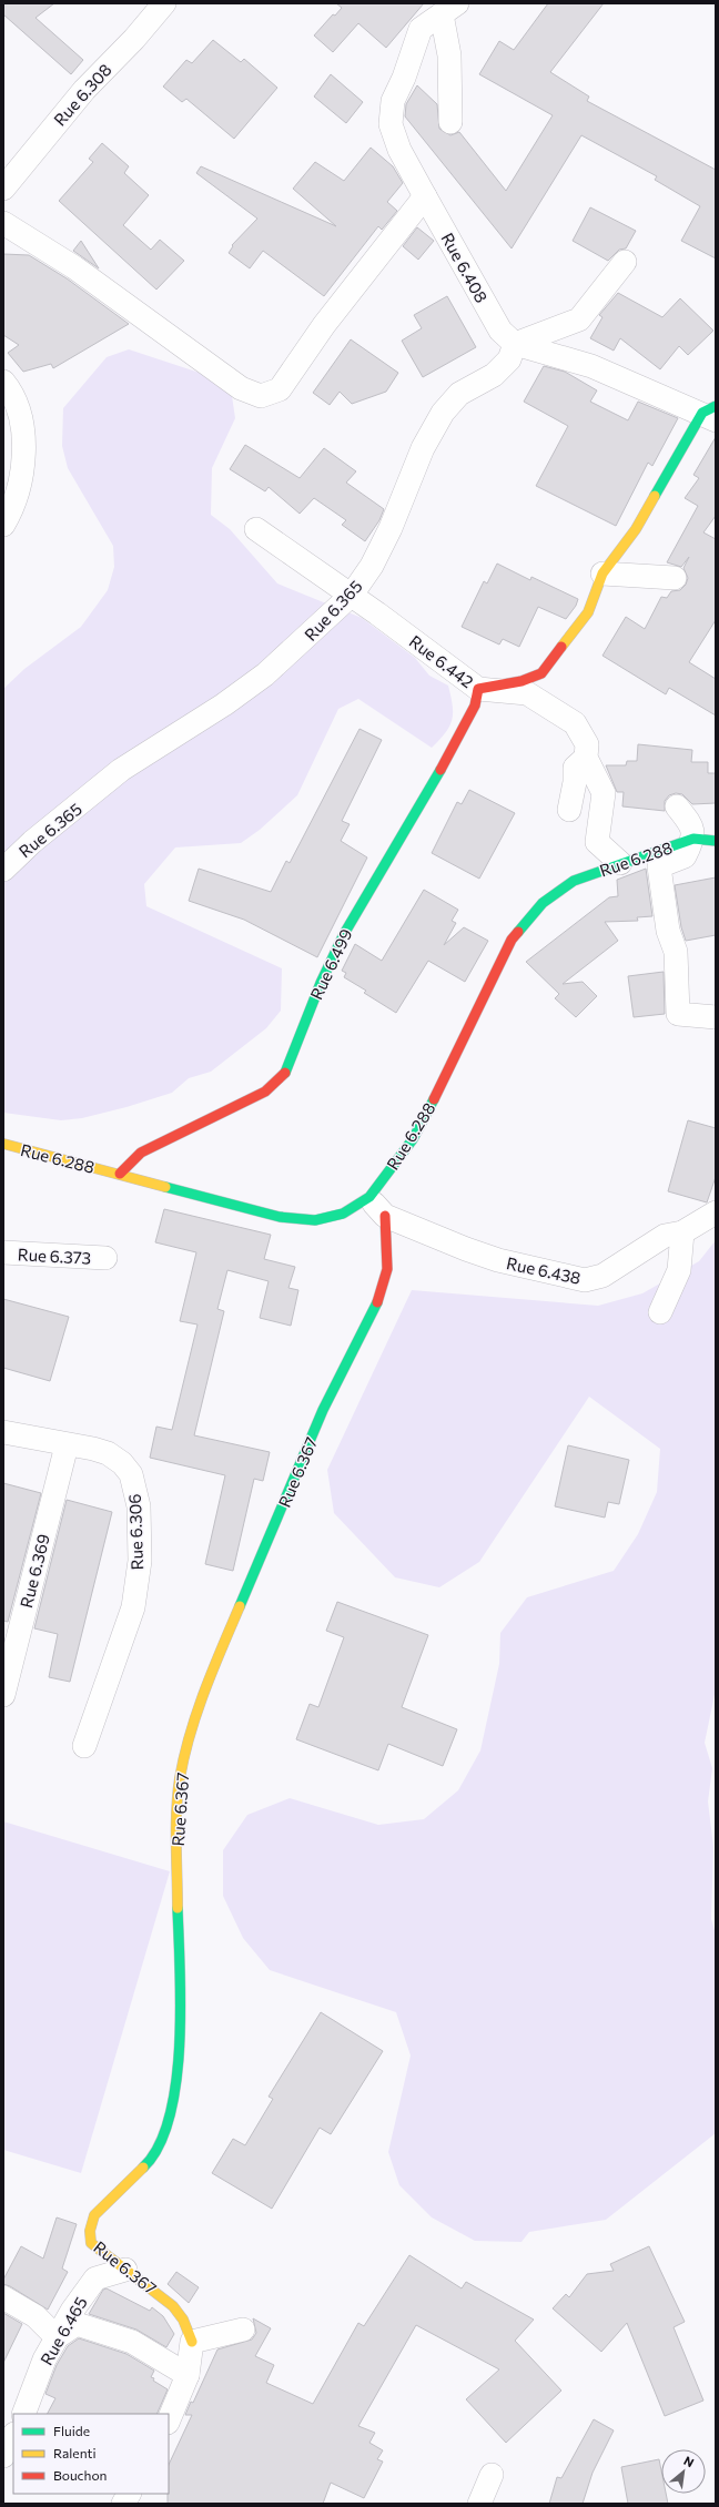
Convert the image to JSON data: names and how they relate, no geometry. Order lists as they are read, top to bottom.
{
  "streets": {
    "street": [
      "Rue 6.308",
      "Rue 6.408",
      "Rue 6.365",
      "Rue 6.442",
      "Rue 6.288",
      "Rue 6.499",
      "Rue 6.373",
      "Rue 6.438",
      "Rue 6.367",
      "Rue 6.306",
      "Rue 6.369",
      "Rue 6.465"
    ]
  },
  "crossings": [
    ["Rue 6.408", "Rue 6.365"],
    ["Rue 6.365", "Rue 6.442"],
    ["Rue 6.442", "Rue 6.288"],
    ["Rue 6.442", "Rue 6.499"],
    ["Rue 6.288", "Rue 6.499"],
    ["Rue 6.288", "Rue 6.438"],
    ["Rue 6.438", "Rue 6.367"],
    ["Rue 6.367", "Rue 6.465"],
    ["Rue 6.306", "Rue 6.369"]
  ],
  "legend": ["Fluide", "Ralenti", "Bouchon"],
  "north": "top right"
}
